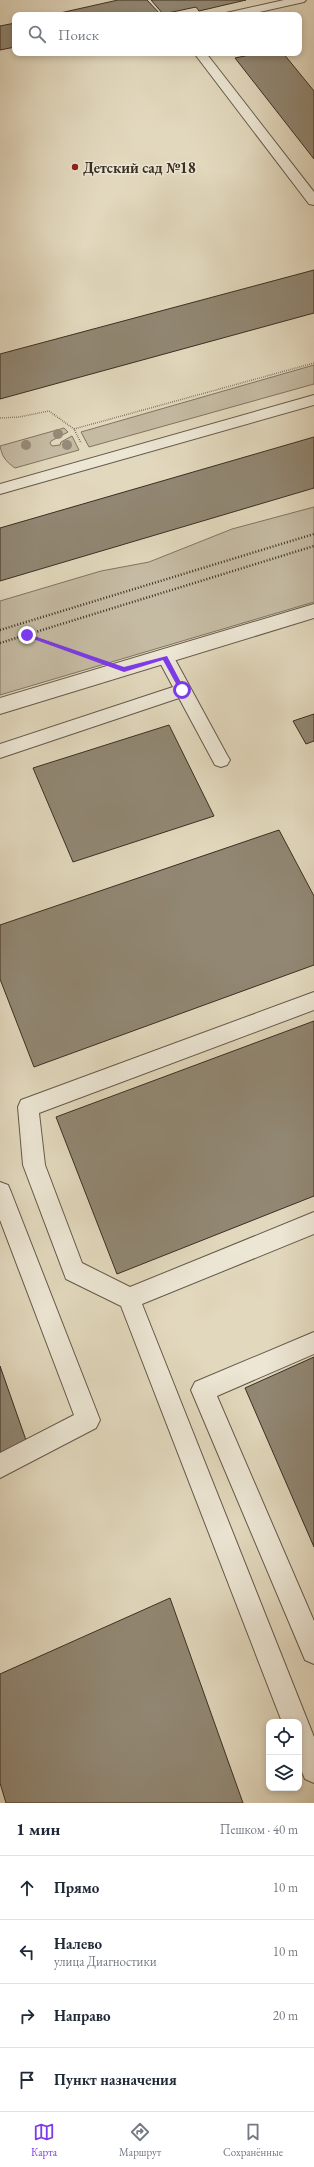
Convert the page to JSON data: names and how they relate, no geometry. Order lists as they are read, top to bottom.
{
  "places": ["Детский сад №18"],
  "page": {
    "search": "Поиск",
    "heading": ["1 мин", "Пешком · 40 m"],
    "list": [
      ["Прямо", "10 m"],
      ["Налево", "улица Диагностики", "10 m"],
      ["Направо", "20 m"],
      "Пункт назначения"
    ],
    "nav": ["Карта", "Маршрут", "Сохранённые"]
  }
}
